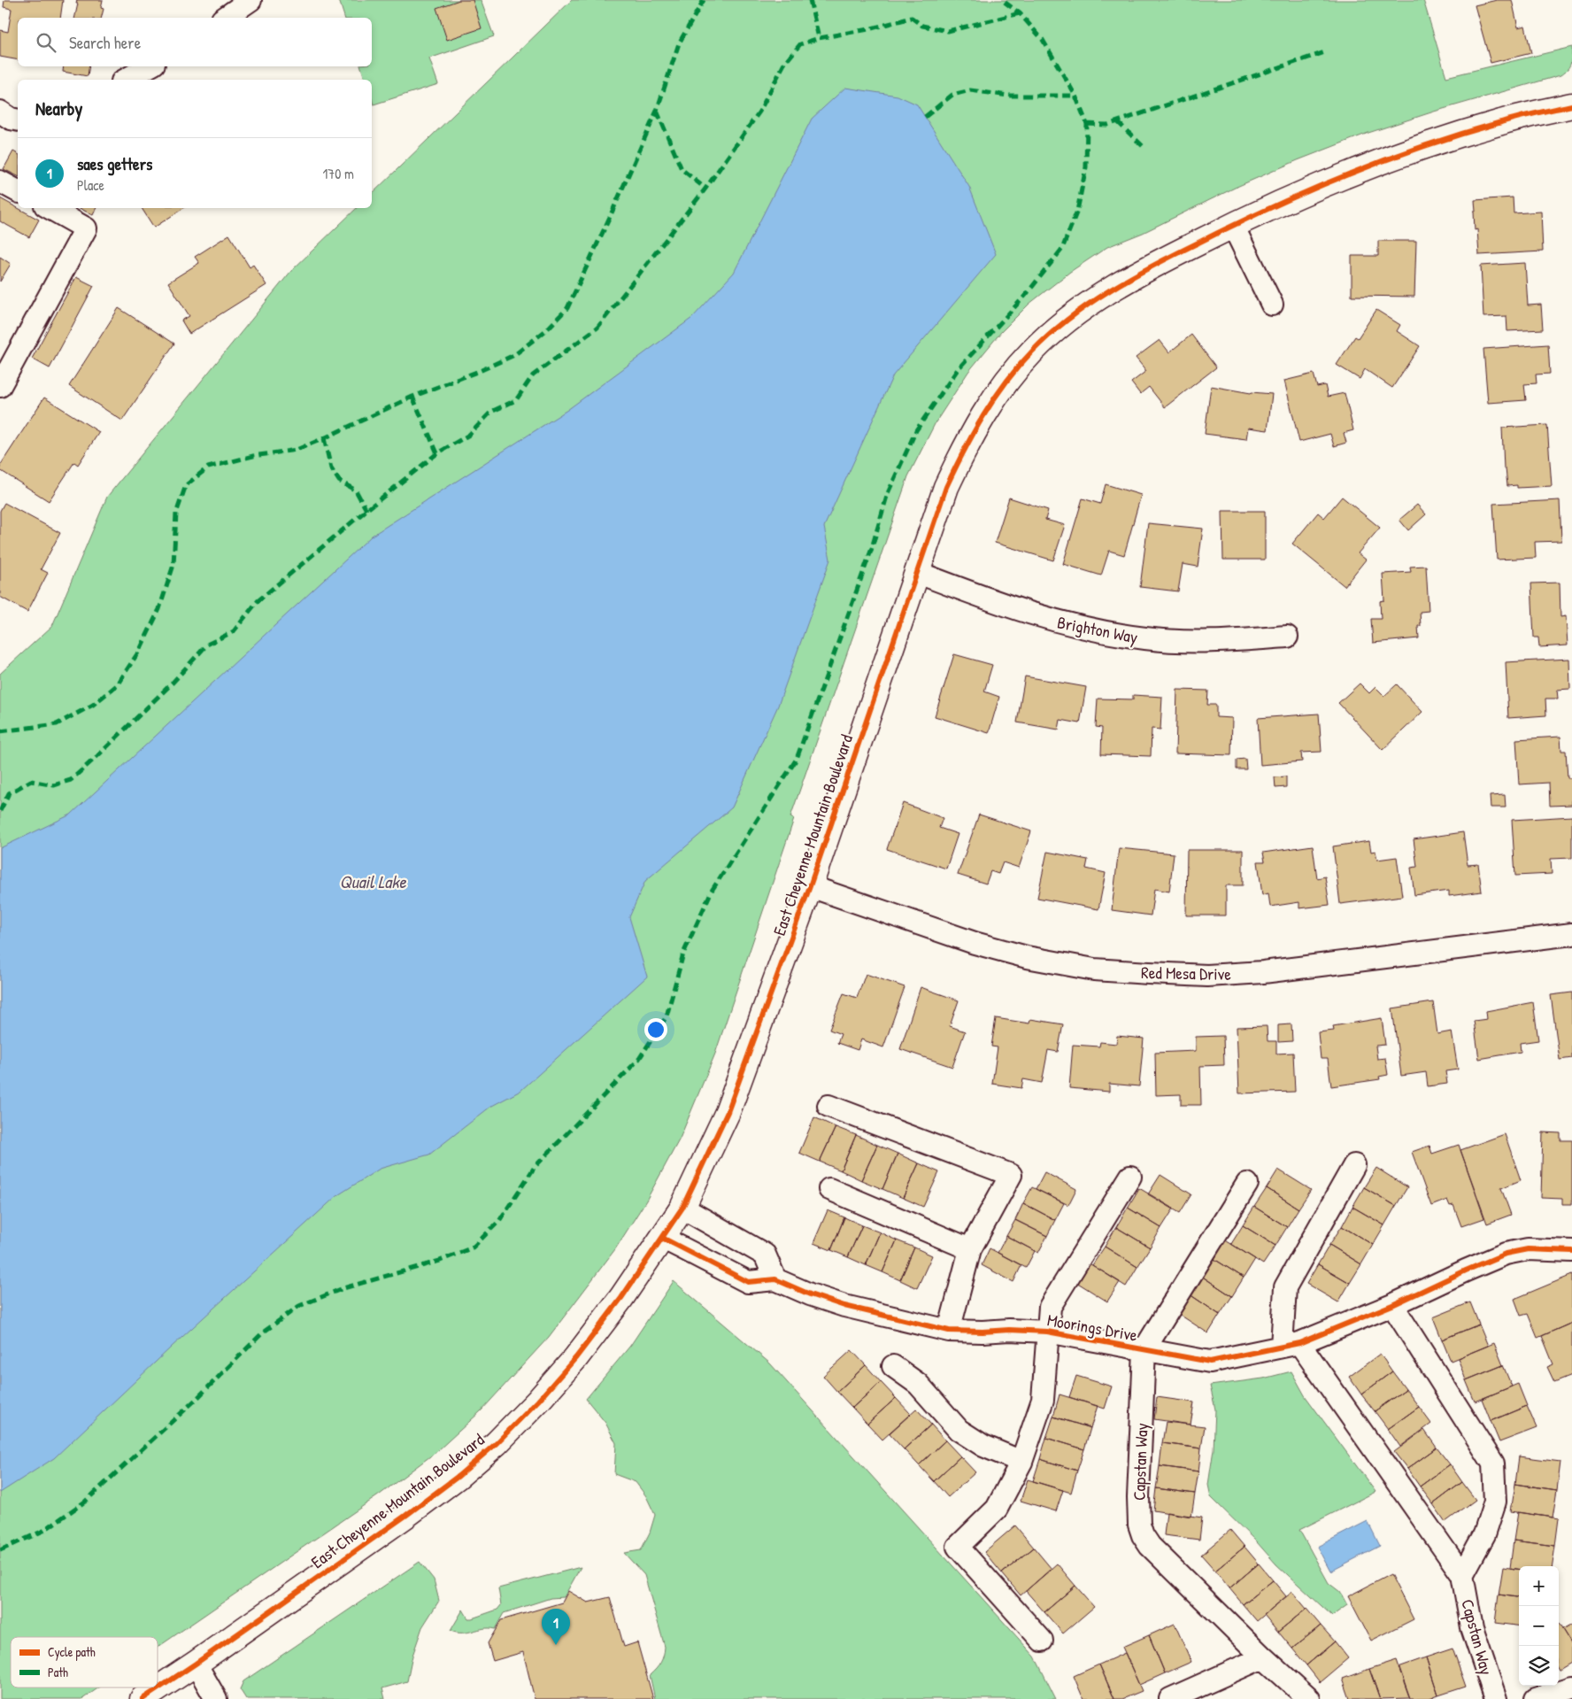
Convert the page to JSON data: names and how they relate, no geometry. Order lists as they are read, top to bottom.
{
  "streets": {
    "street": [
      "Brighton Way",
      "East Cheyenne Mountain Boulevard",
      "Red Mesa Drive",
      "Moorings Drive",
      "Capstan Way"
    ]
  },
  "crossings": [
    ["Brighton Way", "East Cheyenne Mountain Boulevard"],
    ["East Cheyenne Mountain Boulevard", "Red Mesa Drive"],
    ["Moorings Drive", "Capstan Way"]
  ],
  "water": ["Quail Lake"],
  "legend": ["Cycle path", "Path"],
  "page": {
    "search": "Search here",
    "heading": "Nearby",
    "list": [
      {
        "mark": "1",
        "name": "saes getters",
        "note": "Place",
        "value": "170 m"
      }
    ],
    "map_buttons": ["+", "−"],
    "pins": "1"
  }
}
